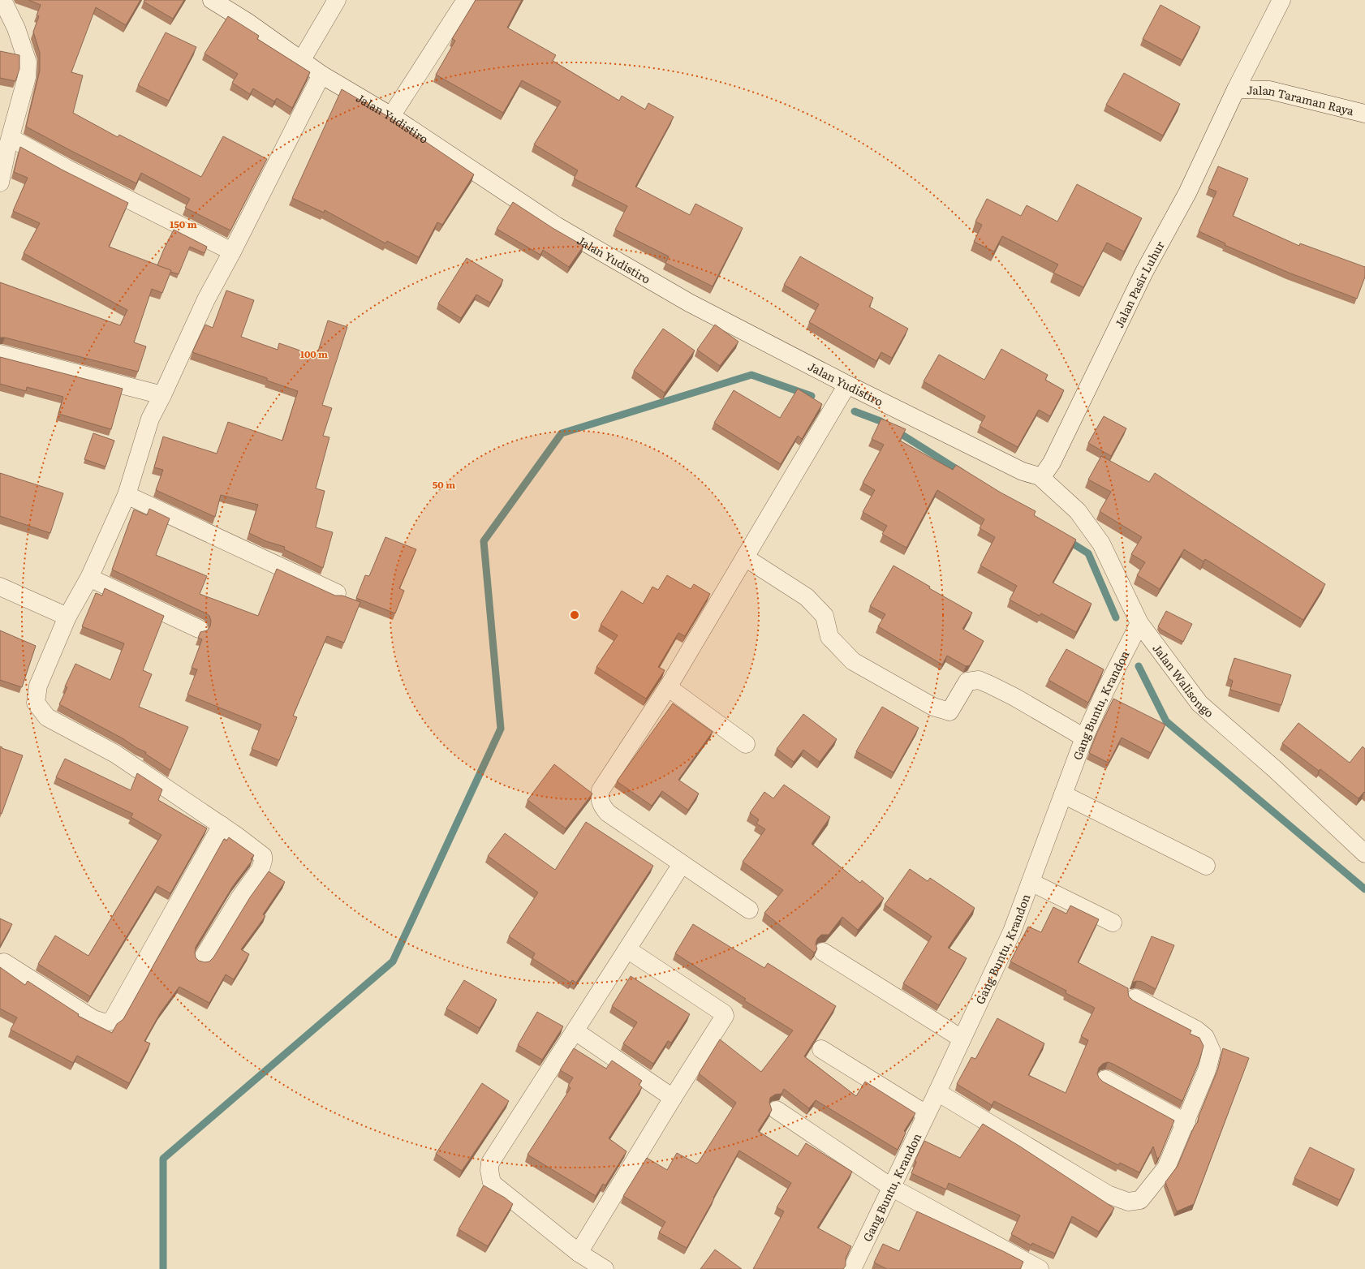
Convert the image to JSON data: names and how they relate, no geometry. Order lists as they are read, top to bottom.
{
  "streets": {
    "street": [
      "Jalan Taraman Raya",
      "Jalan Yudistiro",
      "Jalan Pasir Luhur",
      "Jalan Walisongo",
      "Gang Buntu, Krandon"
    ]
  },
  "crossings": [
    ["Jalan Taraman Raya", "Jalan Pasir Luhur"],
    ["Jalan Yudistiro", "Jalan Pasir Luhur"],
    ["Jalan Yudistiro", "Jalan Walisongo"],
    ["Jalan Pasir Luhur", "Jalan Walisongo"],
    ["Jalan Walisongo", "Gang Buntu, Krandon"]
  ],
  "rings": ["150 m", "100 m", "50 m"]
}
